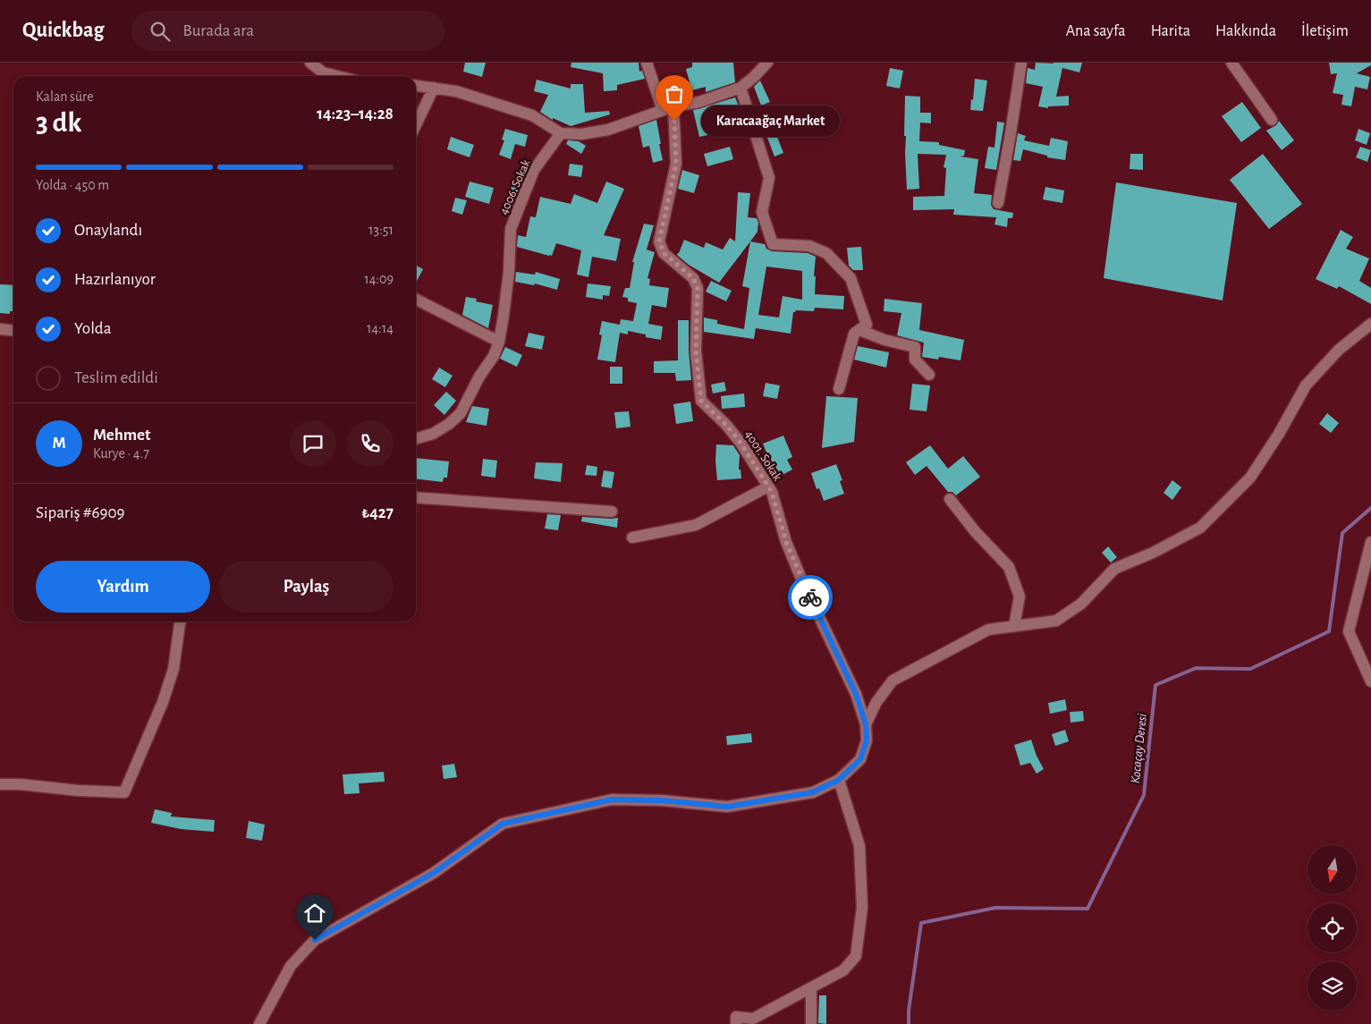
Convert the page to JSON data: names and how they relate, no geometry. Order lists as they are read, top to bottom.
{
  "streets": {
    "street": ["4006. Sokak", "4001. Sokak"]
  },
  "water": ["Kocaçay Deresi"],
  "places": ["Karacaağaç Market"],
  "north": "bottom",
  "page": {
    "header": "Quickbag",
    "search": "Burada ara",
    "nav": [
      "Ana sayfa",
      "Harita",
      "Hakkında",
      "İletişim"
    ],
    "heading": ["3 dk", "Kalan süre", "14:23–14:28"],
    "panel": [
      "Mehmet",
      "Kurye · 4.7",
      "Sipariş #6909",
      "₺427"
    ],
    "bubble": "Karacaağaç Market",
    "bar": "Yolda · 450 m",
    "list": [
      ["Onaylandı", "13:51"],
      ["Hazırlanıyor", "14:09"],
      ["Yolda", "14:14"],
      "Teslim edildi"
    ],
    "round": "M",
    "buttons": ["Yardım", "Paylaş"]
  }
}
